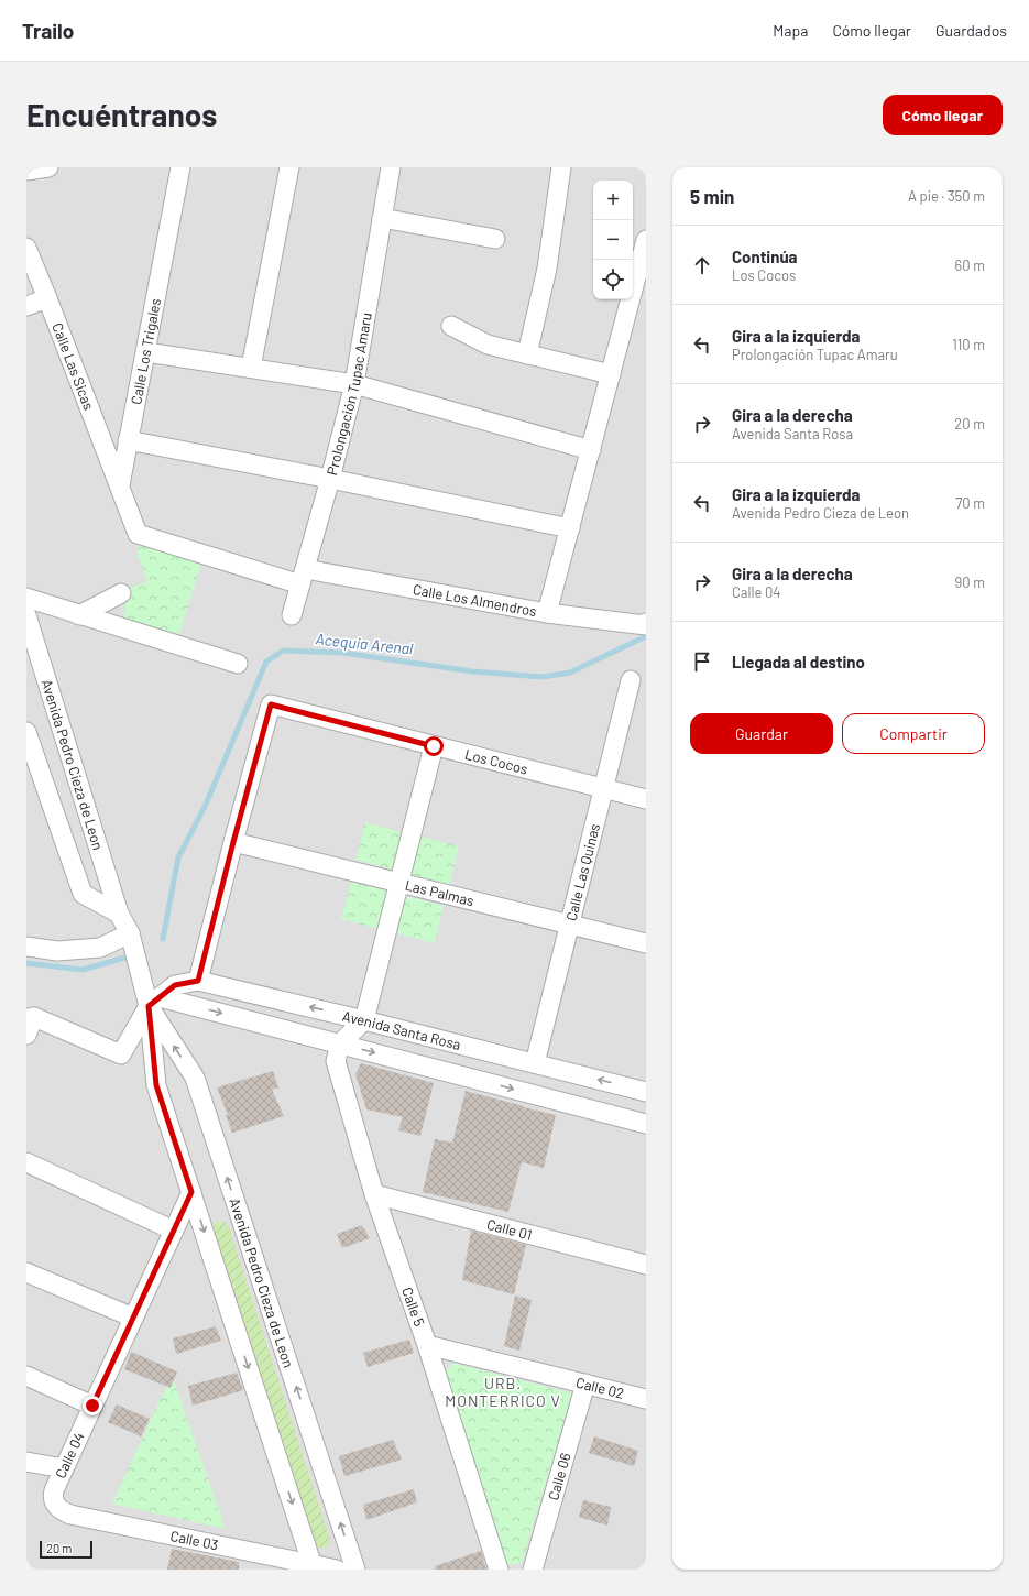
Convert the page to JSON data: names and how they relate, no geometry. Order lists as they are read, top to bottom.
{
  "streets": {
    "street": [
      "Calle Los Trigales",
      "Calle Las Sicas",
      "Prolongación Tupac Amaru",
      "Calle Los Almendros",
      "Los Cocos",
      "Avenida Pedro Cieza de Leon",
      "Calle Las Quinas",
      "Las Palmas",
      "Avenida Santa Rosa",
      "Calle 01",
      "Calle 5",
      "Calle 02",
      "Calle 04",
      "Calle 06",
      "Calle 03"
    ]
  },
  "crossings": [
    ["Calle Los Trigales", "Calle Las Sicas"],
    ["Calle Los Trigales", "Calle Los Almendros"],
    ["Prolongación Tupac Amaru", "Calle Los Almendros"],
    ["Los Cocos", "Calle Las Quinas"],
    ["Los Cocos", "Las Palmas"],
    ["Avenida Pedro Cieza de Leon", "Avenida Santa Rosa"],
    ["Avenida Pedro Cieza de Leon", "Calle 04"],
    ["Avenida Pedro Cieza de Leon", "Calle 03"],
    ["Calle Las Quinas", "Las Palmas"],
    ["Calle Las Quinas", "Avenida Santa Rosa"],
    ["Avenida Santa Rosa", "Calle 5"],
    ["Calle 01", "Calle 5"],
    ["Calle 5", "Calle 02"],
    ["Calle 02", "Calle 06"],
    ["Calle 04", "Calle 03"]
  ],
  "districts": ["URB. MONTERRICO V"],
  "water": ["Acequia Arenal"],
  "scale_bar": "20 m",
  "page": {
    "header": "Trailo",
    "nav": ["Mapa", "Cómo llegar", "Guardados"],
    "buttons": [
      "Cómo llegar",
      ["Guardar", "Compartir"]
    ],
    "title": "Encuéntranos",
    "heading": ["5 min", "A pie · 350 m"],
    "map_buttons": ["+", "−"],
    "list": [
      ["Continúa", "Los Cocos", "60 m"],
      ["Gira a la izquierda", "Prolongación Tupac Amaru", "110 m"],
      ["Gira a la derecha", "Avenida Santa Rosa", "20 m"],
      ["Gira a la izquierda", "Avenida Pedro Cieza de Leon", "70 m"],
      ["Gira a la derecha", "Calle 04", "90 m"],
      "Llegada al destino"
    ],
    "scale": "20 m"
  }
}
